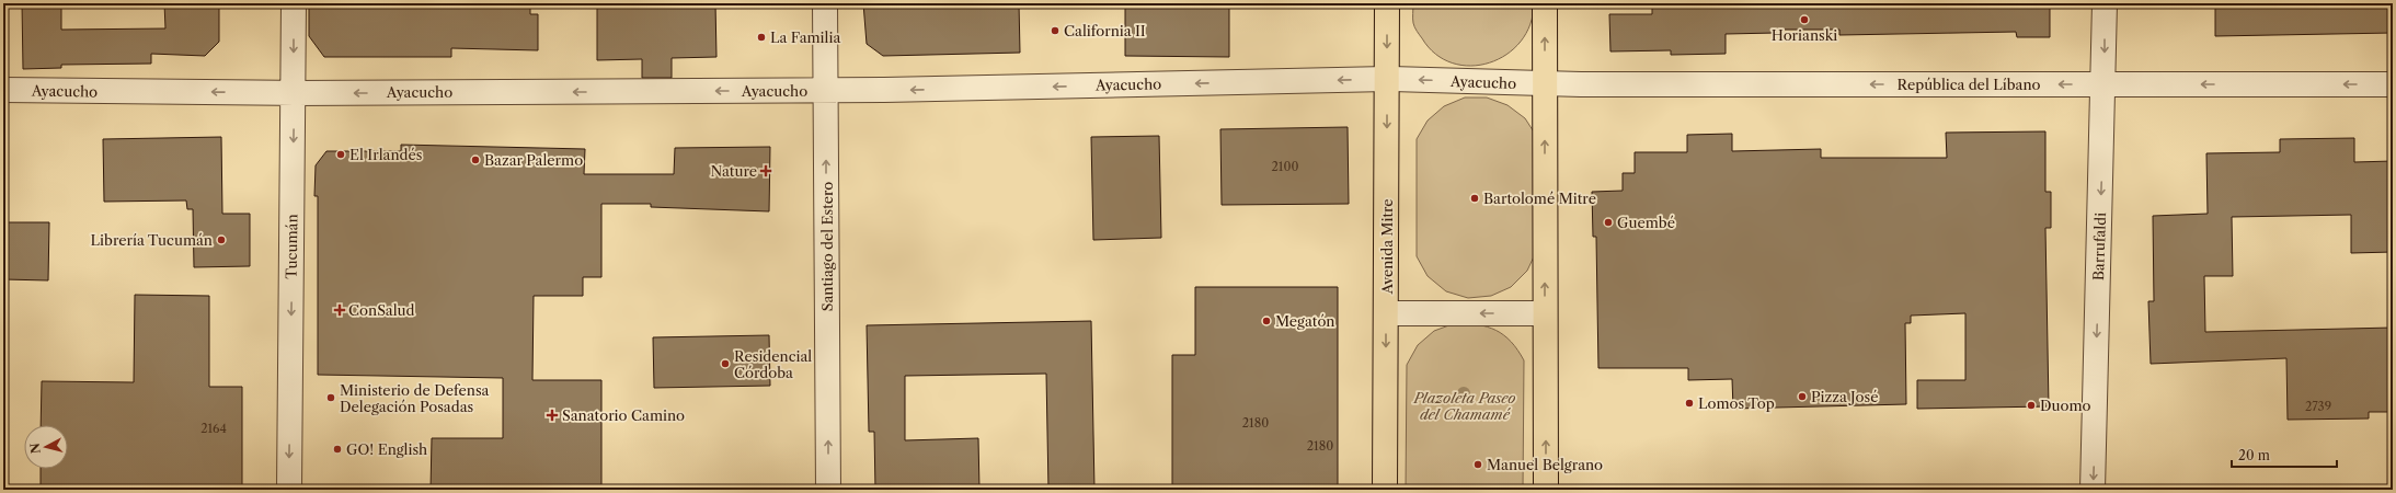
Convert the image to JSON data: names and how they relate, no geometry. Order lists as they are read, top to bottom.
{
  "streets": {
    "main road": ["Avenida Mitre"],
    "street": [
      "Ayacucho",
      "República del Líbano",
      "Tucumán",
      "Santiago del Estero",
      "Barrufaldi"
    ]
  },
  "crossings": [
    ["Ayacucho", "República del Líbano"],
    ["Ayacucho", "Tucumán"],
    ["Ayacucho", "Santiago del Estero"],
    ["Ayacucho", "Avenida Mitre"],
    ["República del Líbano", "Barrufaldi"]
  ],
  "one_way": [
    "Ayacucho",
    "República del Líbano",
    "Tucumán",
    "Santiago del Estero",
    "Barrufaldi"
  ],
  "parks": ["Plazoleta Paseo del Chamamé"],
  "places": {
    "other": [
      "Horianski",
      "California II",
      "La Familia",
      "El Irlandés",
      "Bazar Palermo",
      "Bartolomé Mitre",
      "Guembé",
      "Librería Tucumán",
      "Megatón",
      "Residencial Córdoba",
      "Pizza José",
      "Ministerio de Defensa Delegación Posadas",
      "Lomos Top",
      "Duomo",
      "GO! English",
      "Manuel Belgrano"
    ],
    "health": ["Nature", "ConSalud", "Sanatorio Camino"]
  },
  "house_numbers": [
    "2100",
    "2739",
    "2180",
    "2164",
    "2180"
  ],
  "scale_bar": "20 m",
  "north": "left"
}
